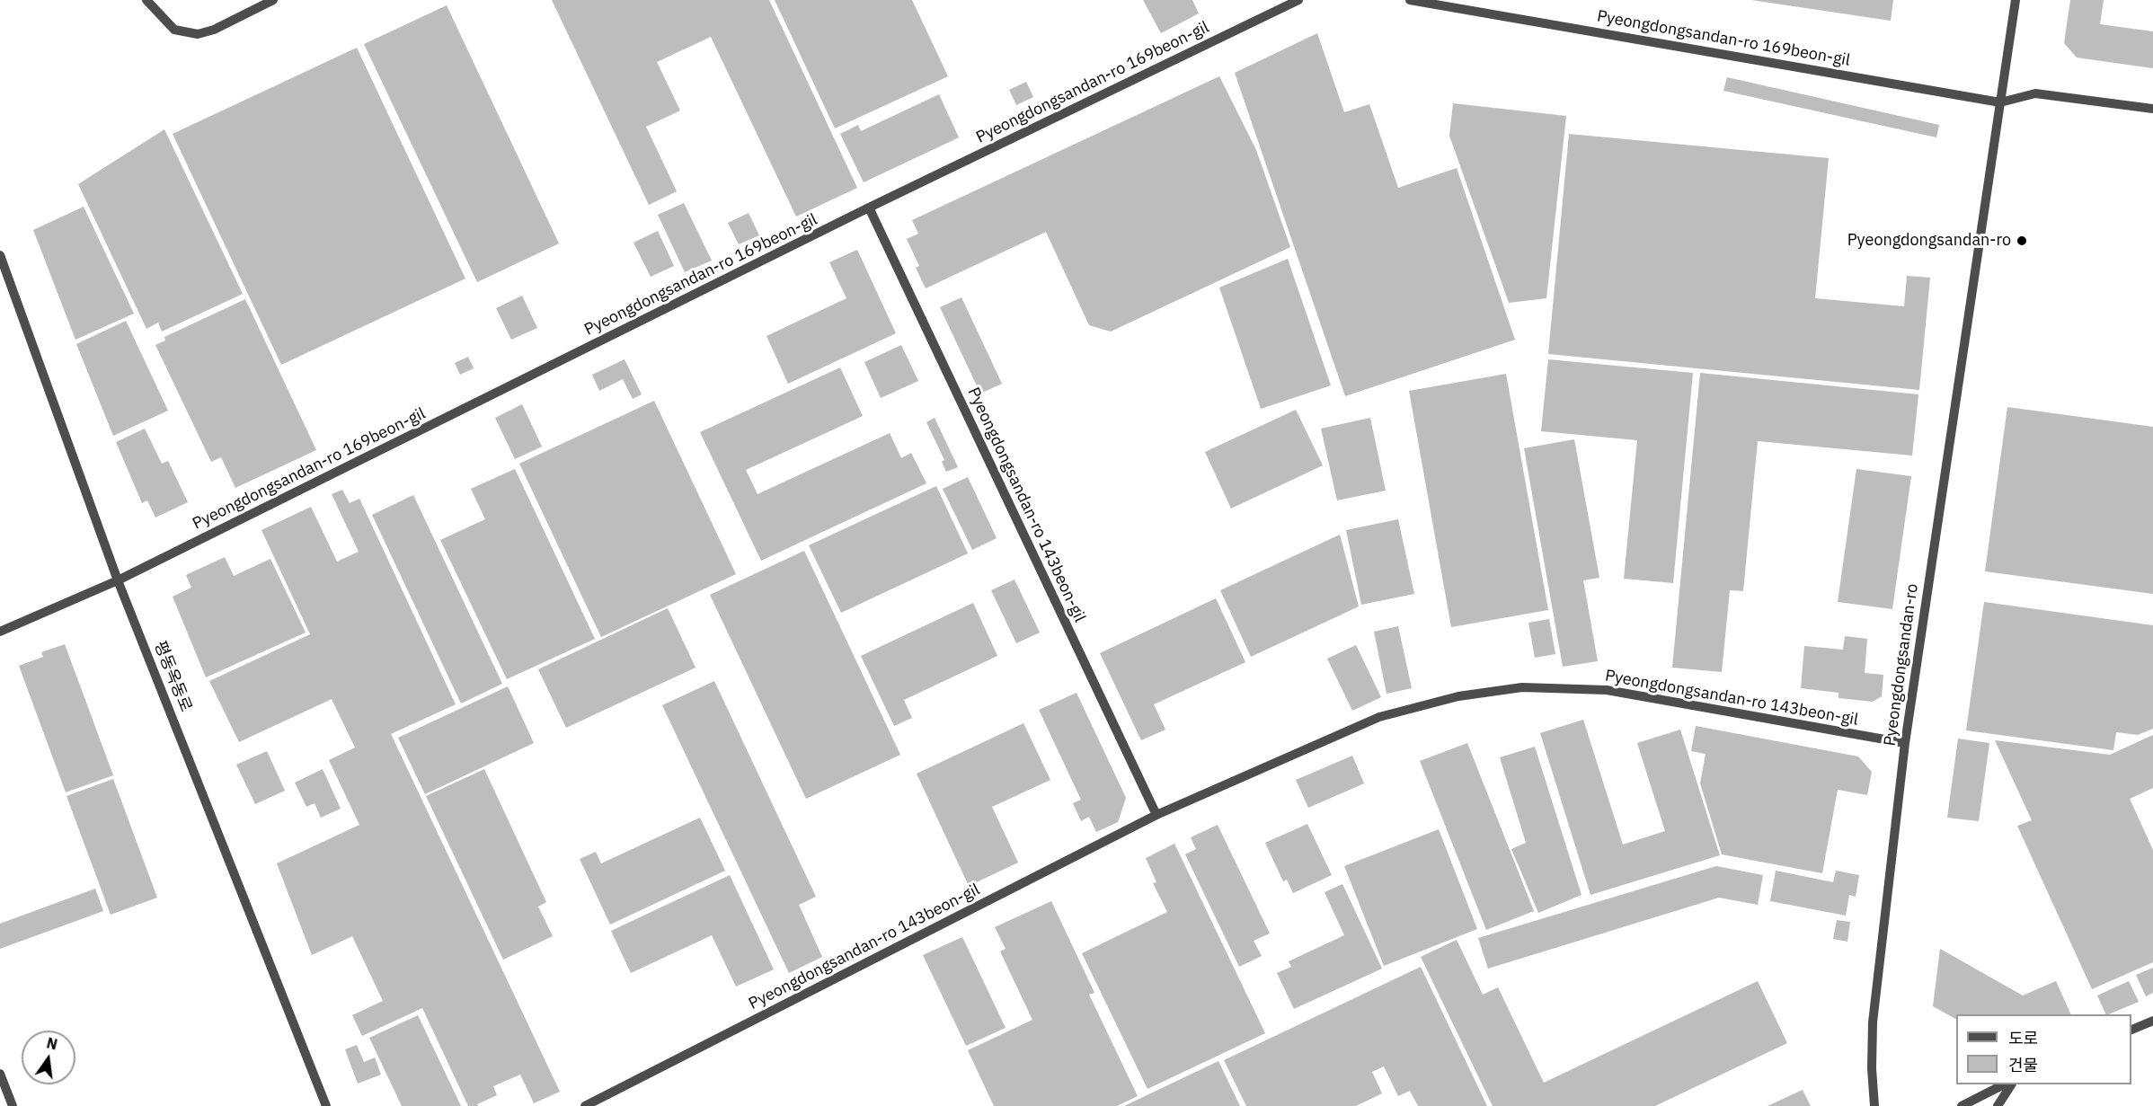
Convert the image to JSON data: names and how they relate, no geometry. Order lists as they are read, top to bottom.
{
  "streets": {
    "street": [
      "Pyeongdongsandan-ro 169beon-gil",
      "Pyeongdongsandan-ro 143beon-gil",
      "Pyeongdongsandan-ro",
      "평동옥동로"
    ]
  },
  "crossings": [
    ["Pyeongdongsandan-ro 169beon-gil", "Pyeongdongsandan-ro 143beon-gil"],
    ["Pyeongdongsandan-ro 169beon-gil", "Pyeongdongsandan-ro"],
    ["Pyeongdongsandan-ro 169beon-gil", "평동옥동로"],
    ["Pyeongdongsandan-ro 143beon-gil", "Pyeongdongsandan-ro"]
  ],
  "places": ["Pyeongdongsandan-ro"],
  "legend": ["도로", "건물"],
  "north": "top"
}
